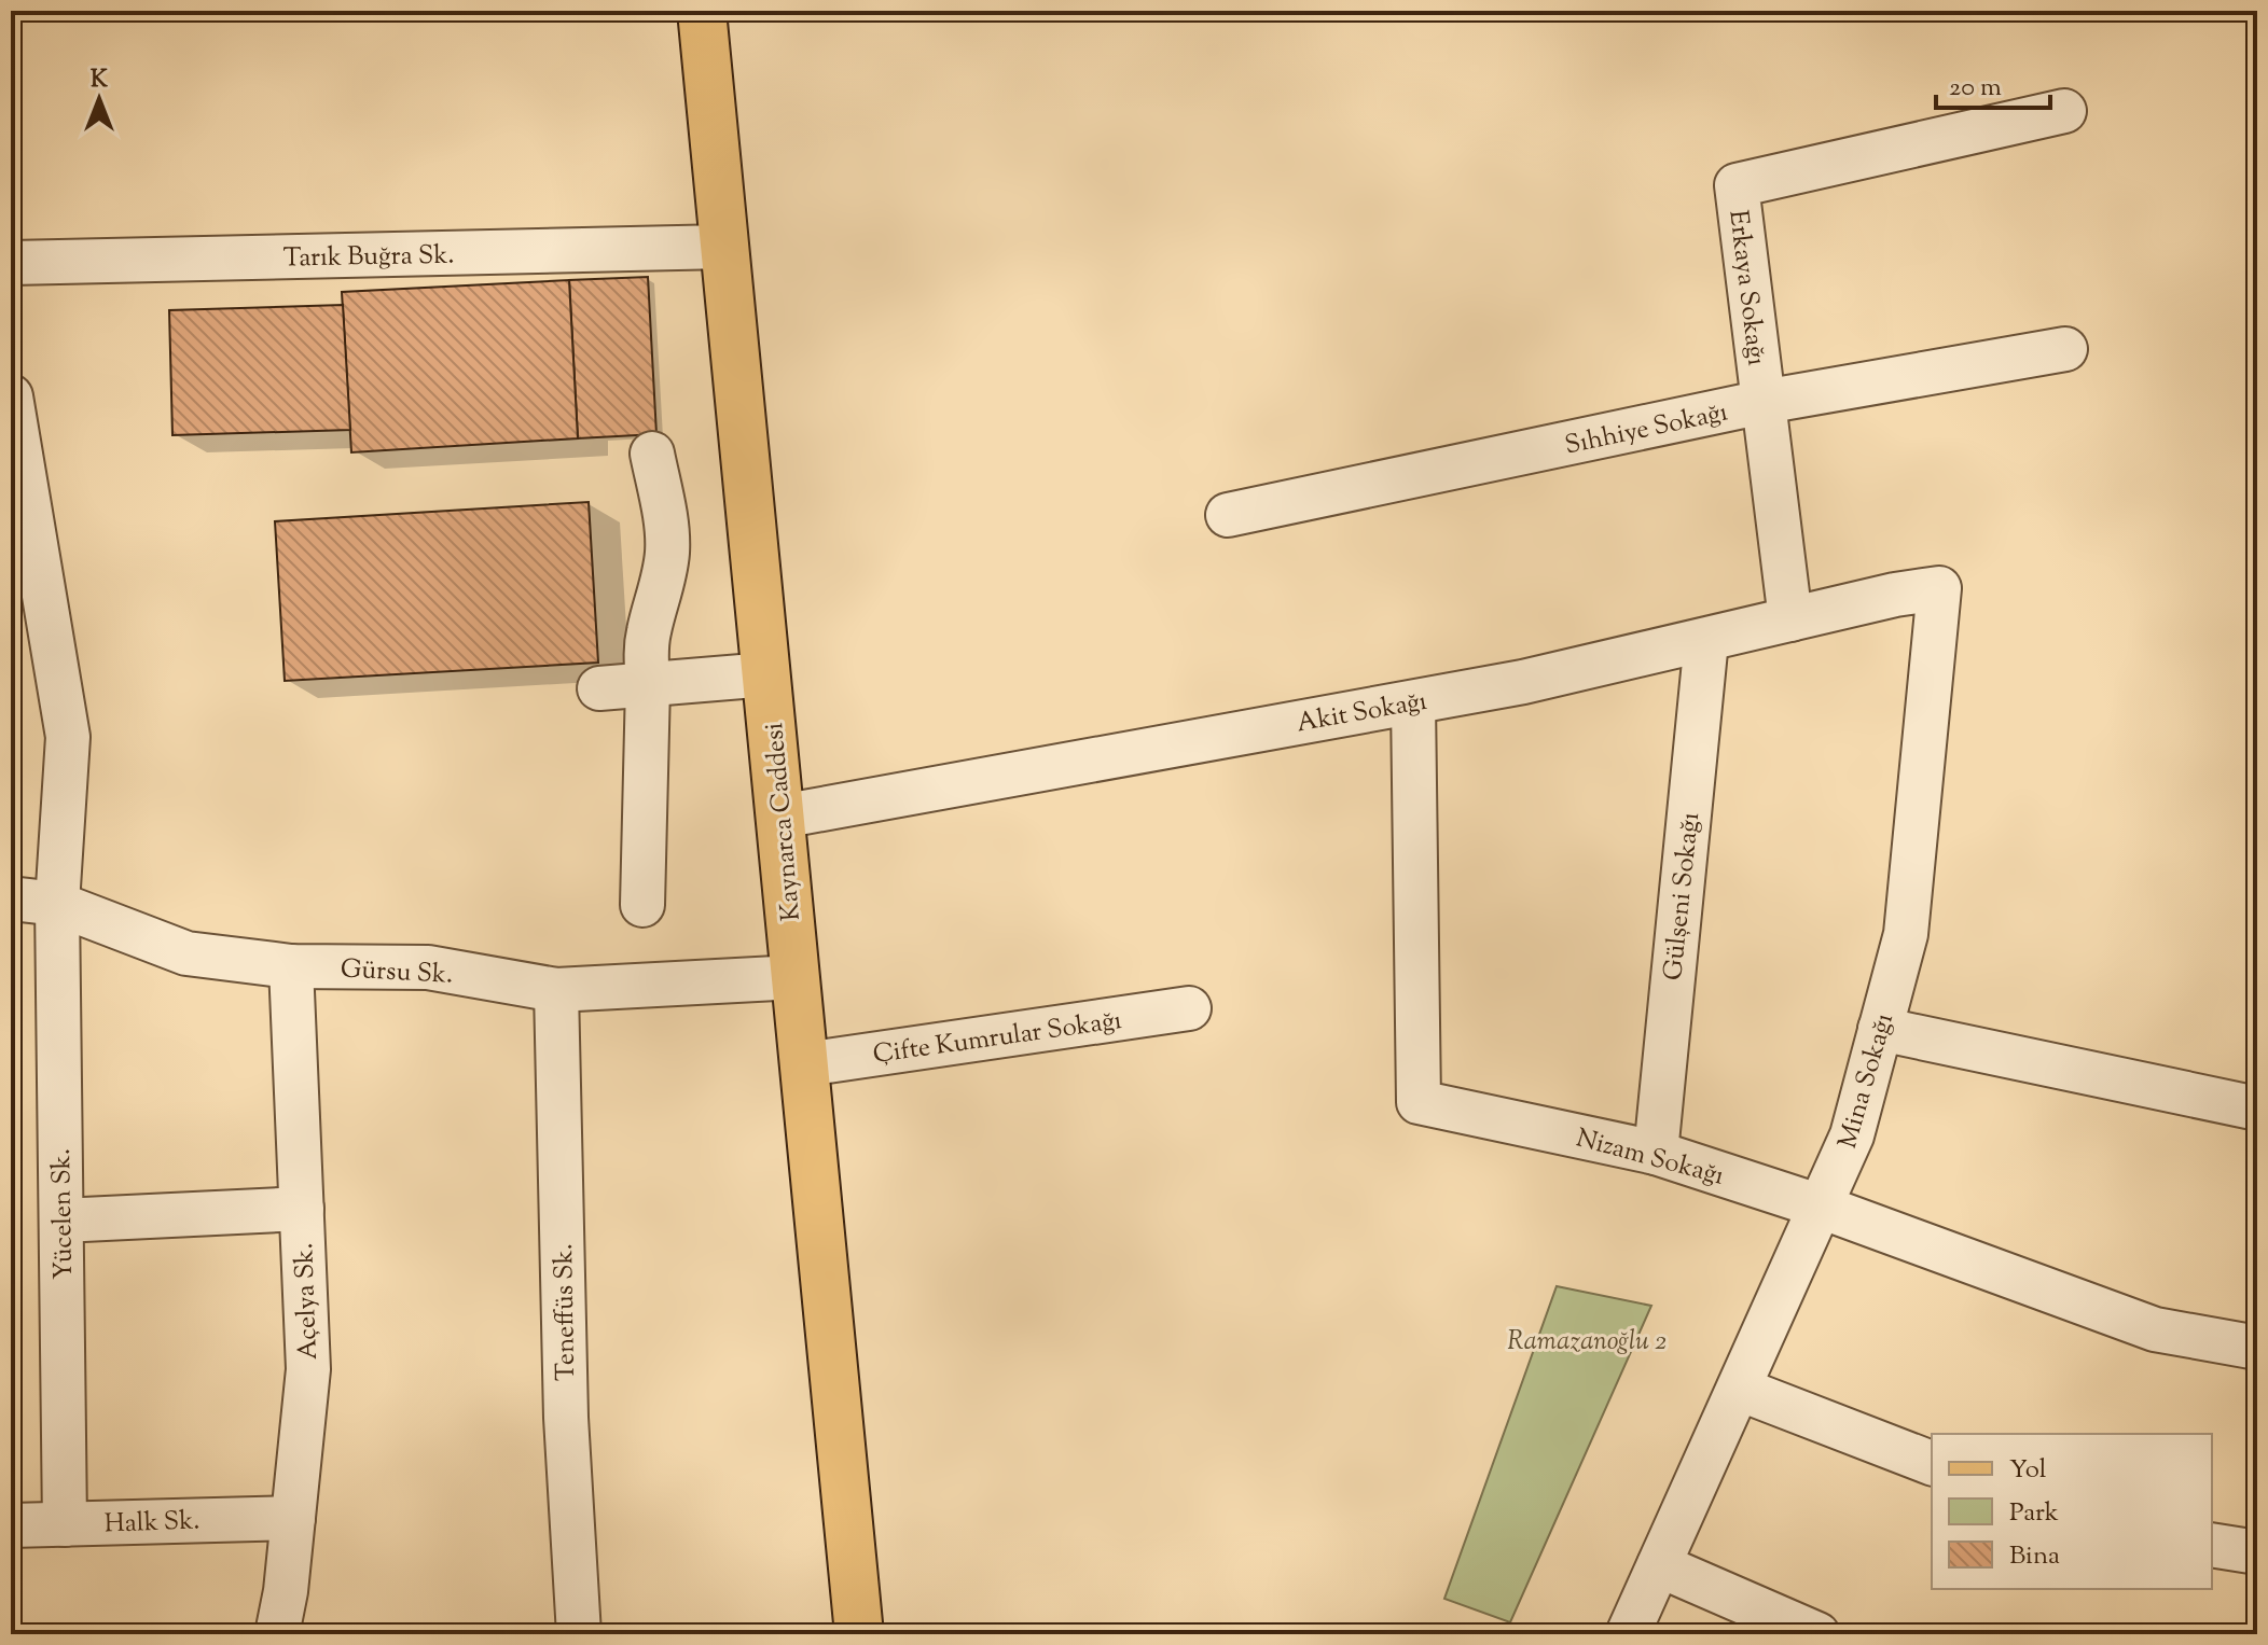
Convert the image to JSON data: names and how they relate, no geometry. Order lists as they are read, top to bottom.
{
  "streets": {
    "main road": ["Kaynarca Caddesi"],
    "street": [
      "Tarık Buğra Sk.",
      "Erkaya Sokağı",
      "Sıhhiye Sokağı",
      "Akit Sokağı",
      "Gülşeni Sokağı",
      "Gürsu Sk.",
      "Çifte Kumrular Sokağı",
      "Mina Sokağı",
      "Nizam Sokağı",
      "Yücelen Sk.",
      "Açelya Sk.",
      "Teneffüs Sk.",
      "Halk Sk."
    ]
  },
  "crossings": [
    ["Tarık Buğra Sk.", "Kaynarca Caddesi"],
    ["Erkaya Sokağı", "Sıhhiye Sokağı"],
    ["Erkaya Sokağı", "Akit Sokağı"],
    ["Akit Sokağı", "Kaynarca Caddesi"],
    ["Akit Sokağı", "Gülşeni Sokağı"],
    ["Akit Sokağı", "Mina Sokağı"],
    ["Akit Sokağı", "Nizam Sokağı"],
    ["Kaynarca Caddesi", "Gürsu Sk."],
    ["Kaynarca Caddesi", "Çifte Kumrular Sokağı"],
    ["Gülşeni Sokağı", "Nizam Sokağı"],
    ["Gürsu Sk.", "Yücelen Sk."],
    ["Gürsu Sk.", "Açelya Sk."],
    ["Gürsu Sk.", "Teneffüs Sk."],
    ["Mina Sokağı", "Nizam Sokağı"],
    ["Yücelen Sk.", "Halk Sk."],
    ["Açelya Sk.", "Halk Sk."]
  ],
  "parks": ["Ramazanoğlu 2"],
  "legend": ["Yol", "Park", "Bina"],
  "scale_bar": "20 m",
  "north": "top"
}
